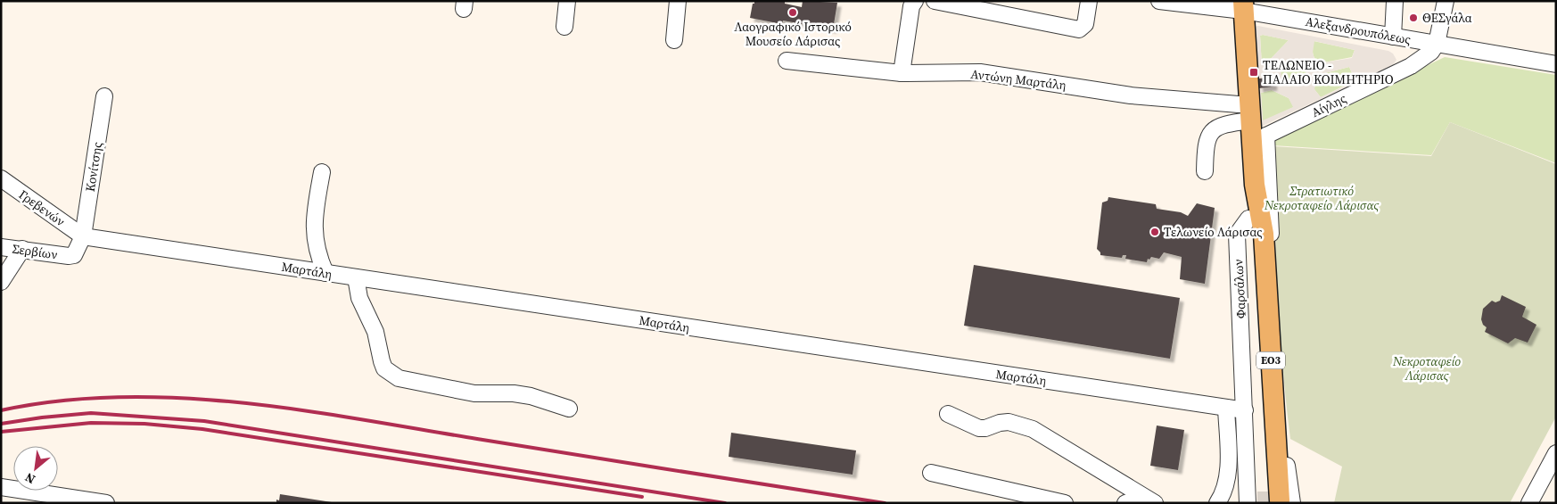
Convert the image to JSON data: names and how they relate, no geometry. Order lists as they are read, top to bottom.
{
  "streets": {
    "main road": ["Φαρσάλων", "ΕΟ3"],
    "street": [
      "Αλεξανδρουπόλεως",
      "Αντώνη Μαρτάλη",
      "Αίγλης",
      "Κονίτσης",
      "Γρεβενών",
      "Σερβίων",
      "Μαρτάλη"
    ]
  },
  "crossings": [
    ["Αλεξανδρουπόλεως", "Αίγλης"],
    ["Αλεξανδρουπόλεως", "ΕΟ3"],
    ["Αντώνη Μαρτάλη", "ΕΟ3"],
    ["Αίγλης", "ΕΟ3"],
    ["Κονίτσης", "Γρεβενών"],
    ["Κονίτσης", "Σερβίων"],
    ["Κονίτσης", "Μαρτάλη"],
    ["Γρεβενών", "Σερβίων"],
    ["Γρεβενών", "Μαρτάλη"],
    ["Σερβίων", "Μαρτάλη"],
    ["Μαρτάλη", "Φαρσάλων"],
    ["Φαρσάλων", "ΕΟ3"]
  ],
  "parks": ["Στρατιωτικό Νεκροταφείο Λάρισας", "Νεκροταφείο Λάρισας"],
  "places": {
    "other": ["Λαογραφικό Ιστορικό Μουσείο Λάρισας", "ΘΕΣγάλα", "Τελωνείο Λάρισας"],
    "transit": ["ΤΕΛΩΝΕΙΟ - ΠΑΛΑΙΟ ΚΟΙΜΗΤΗΡΙΟ"]
  },
  "north": "bottom left"
}
